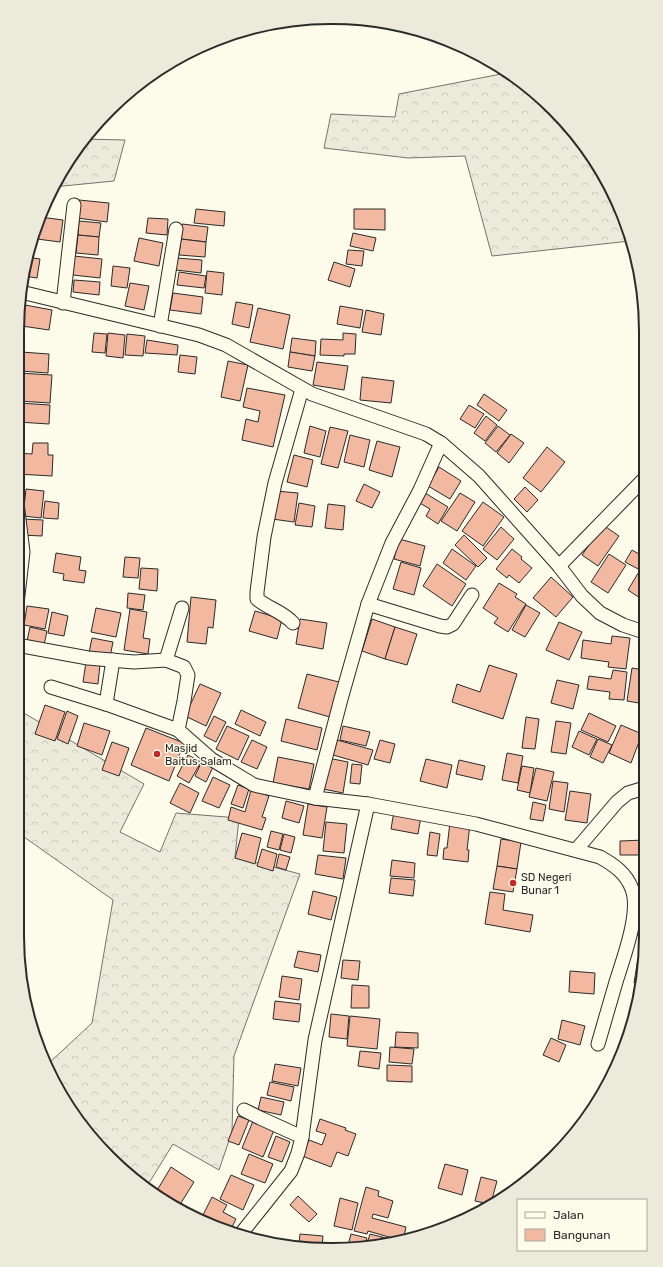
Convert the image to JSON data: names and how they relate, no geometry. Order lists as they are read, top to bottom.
{
  "places": ["Masjid Baitus Salam", "SD Negeri Bunar 1"],
  "legend": ["Jalan", "Bangunan"]
}
